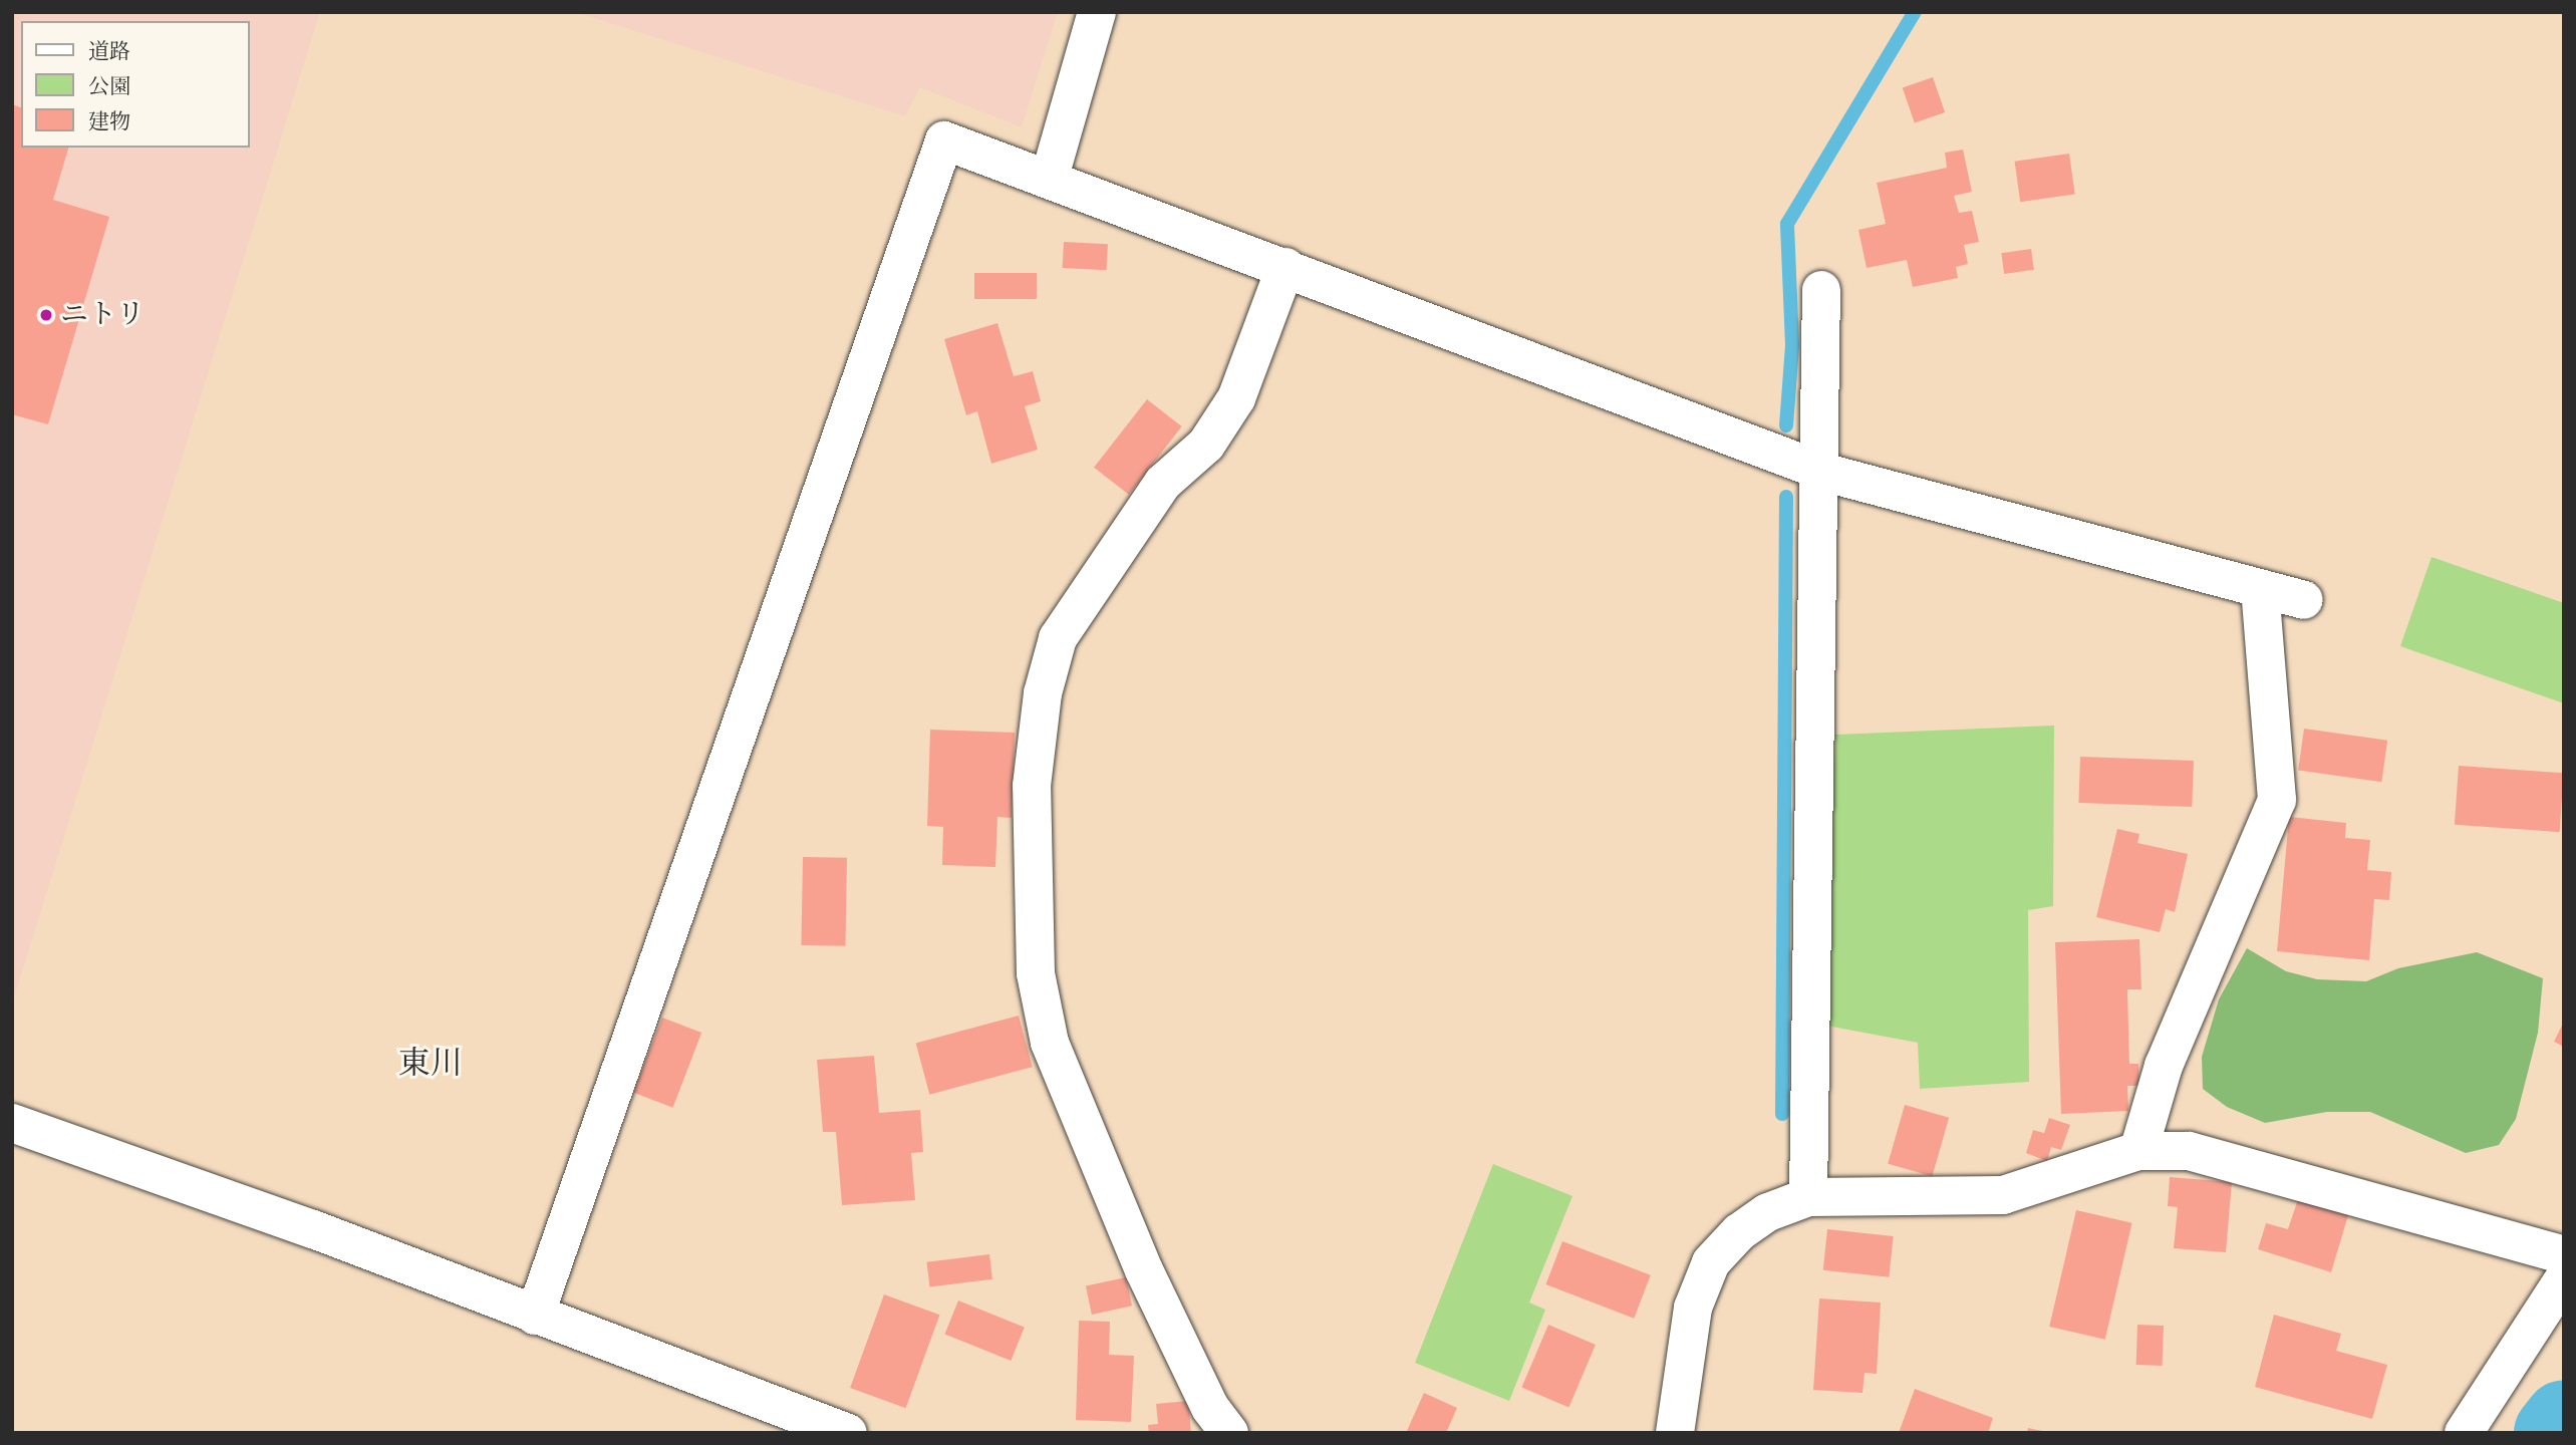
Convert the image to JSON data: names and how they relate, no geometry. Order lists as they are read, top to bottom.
{
  "districts": ["東川"],
  "places": ["ニトリ"],
  "legend": ["道路", "公園", "建物"]
}
